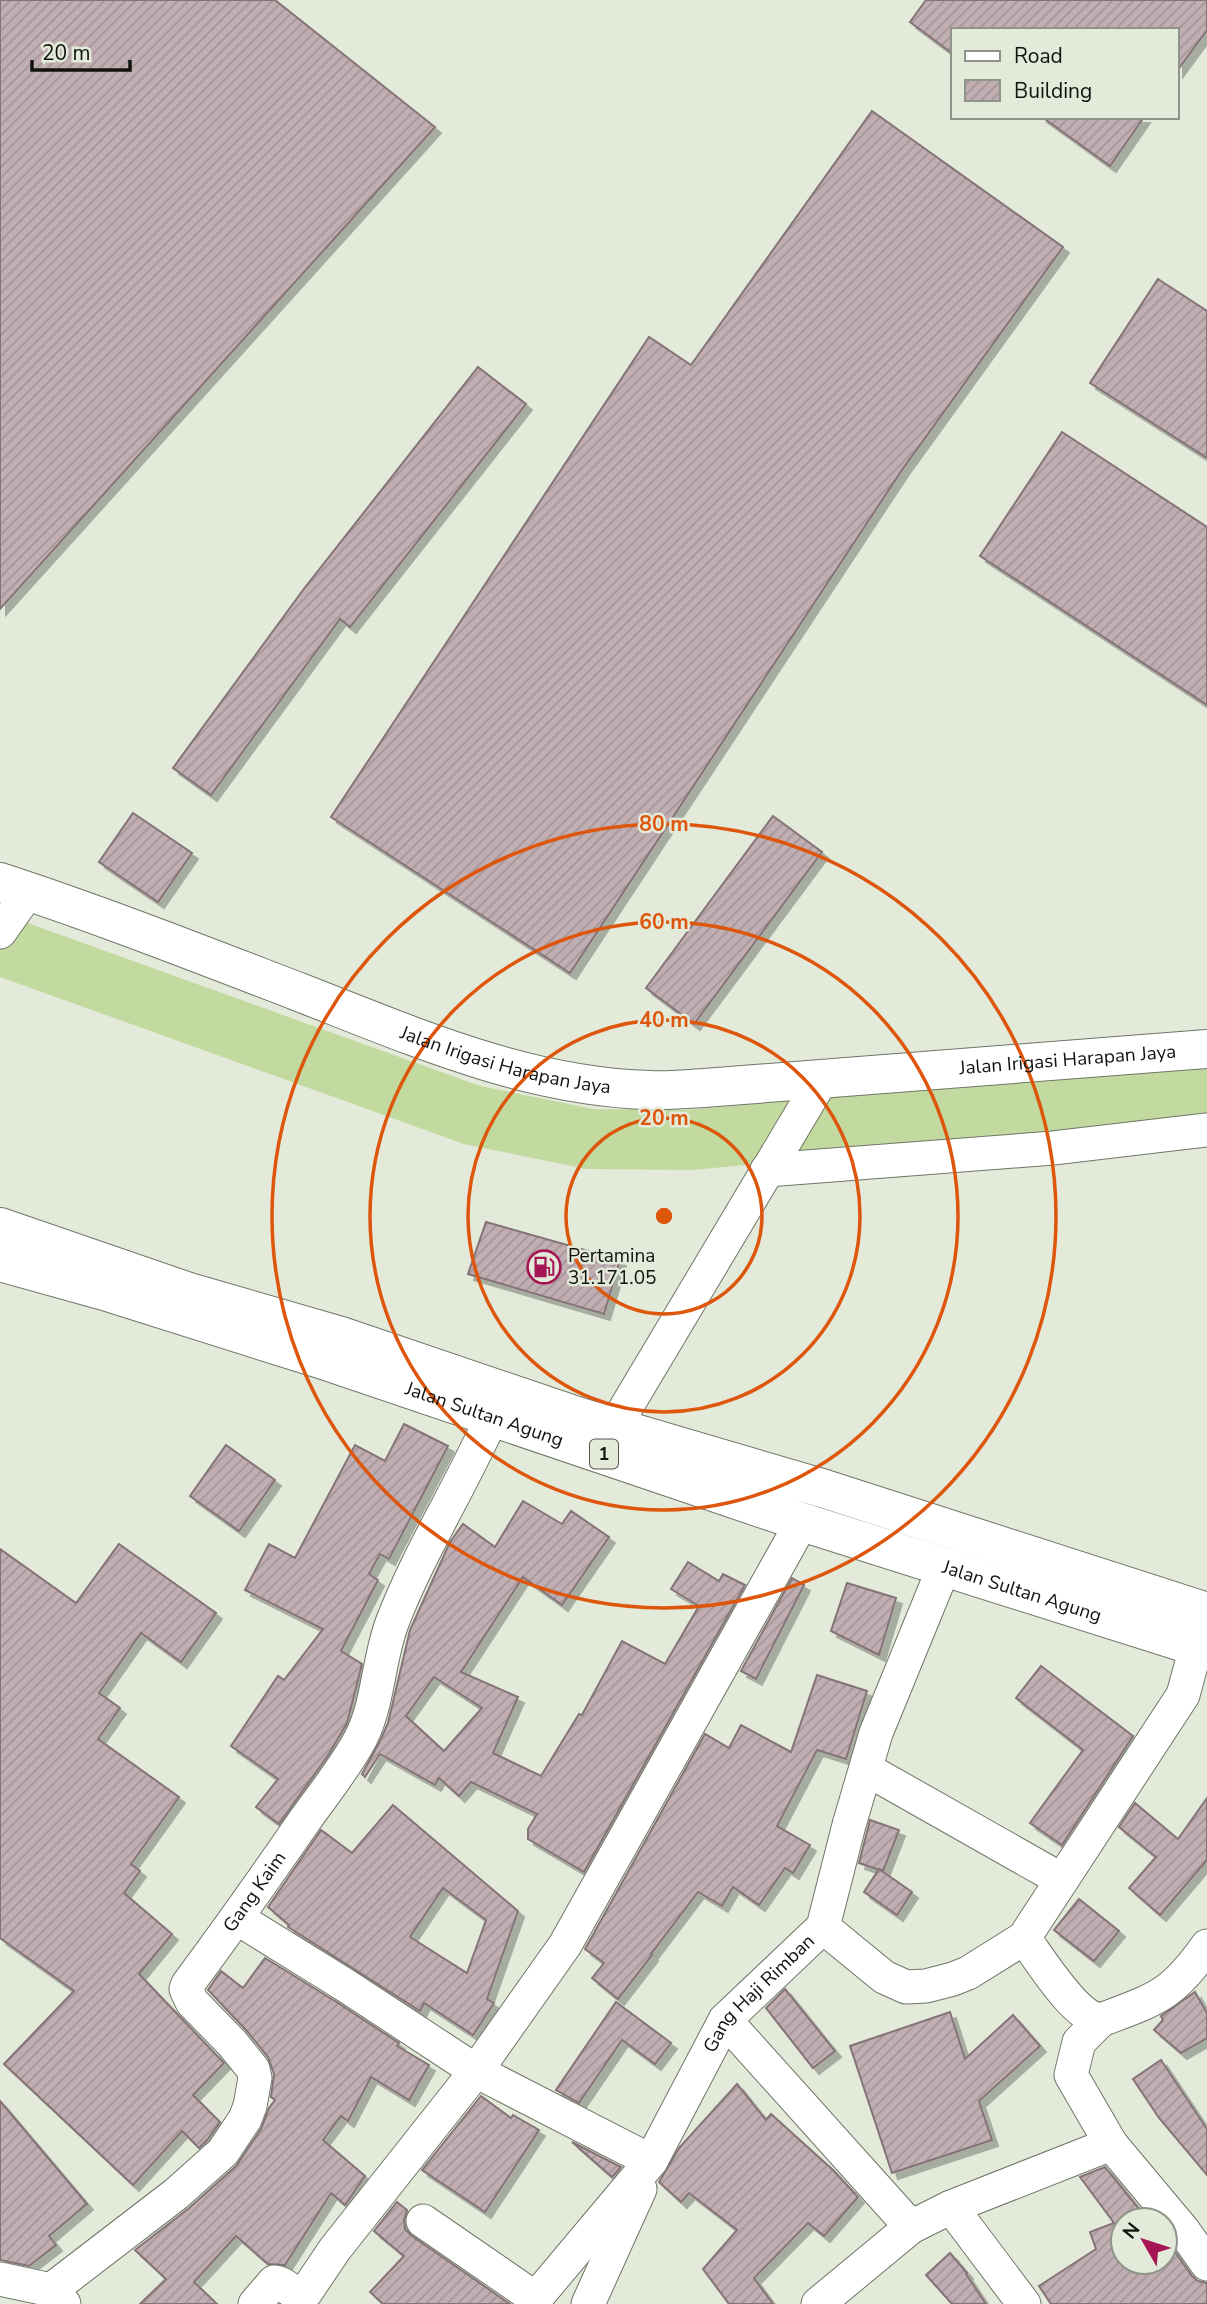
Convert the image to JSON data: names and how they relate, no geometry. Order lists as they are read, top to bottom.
{
  "streets": {
    "main road": ["Jalan Irigasi Harapan Jaya", "Jalan Sultan Agung", "1"],
    "street": ["Gang Kaim", "Gang Haji Rimban"]
  },
  "crossings": [
    ["Jalan Sultan Agung", "Gang Kaim"],
    ["Jalan Sultan Agung", "Gang Haji Rimban"]
  ],
  "places": {
    "fuel station": ["Pertamina 31.171.05"]
  },
  "legend": ["Road", "Building"],
  "scale_bar": "20 m",
  "north": "top left",
  "rings": [
    "80 m",
    "60 m",
    "40 m",
    "20 m"
  ]
}
